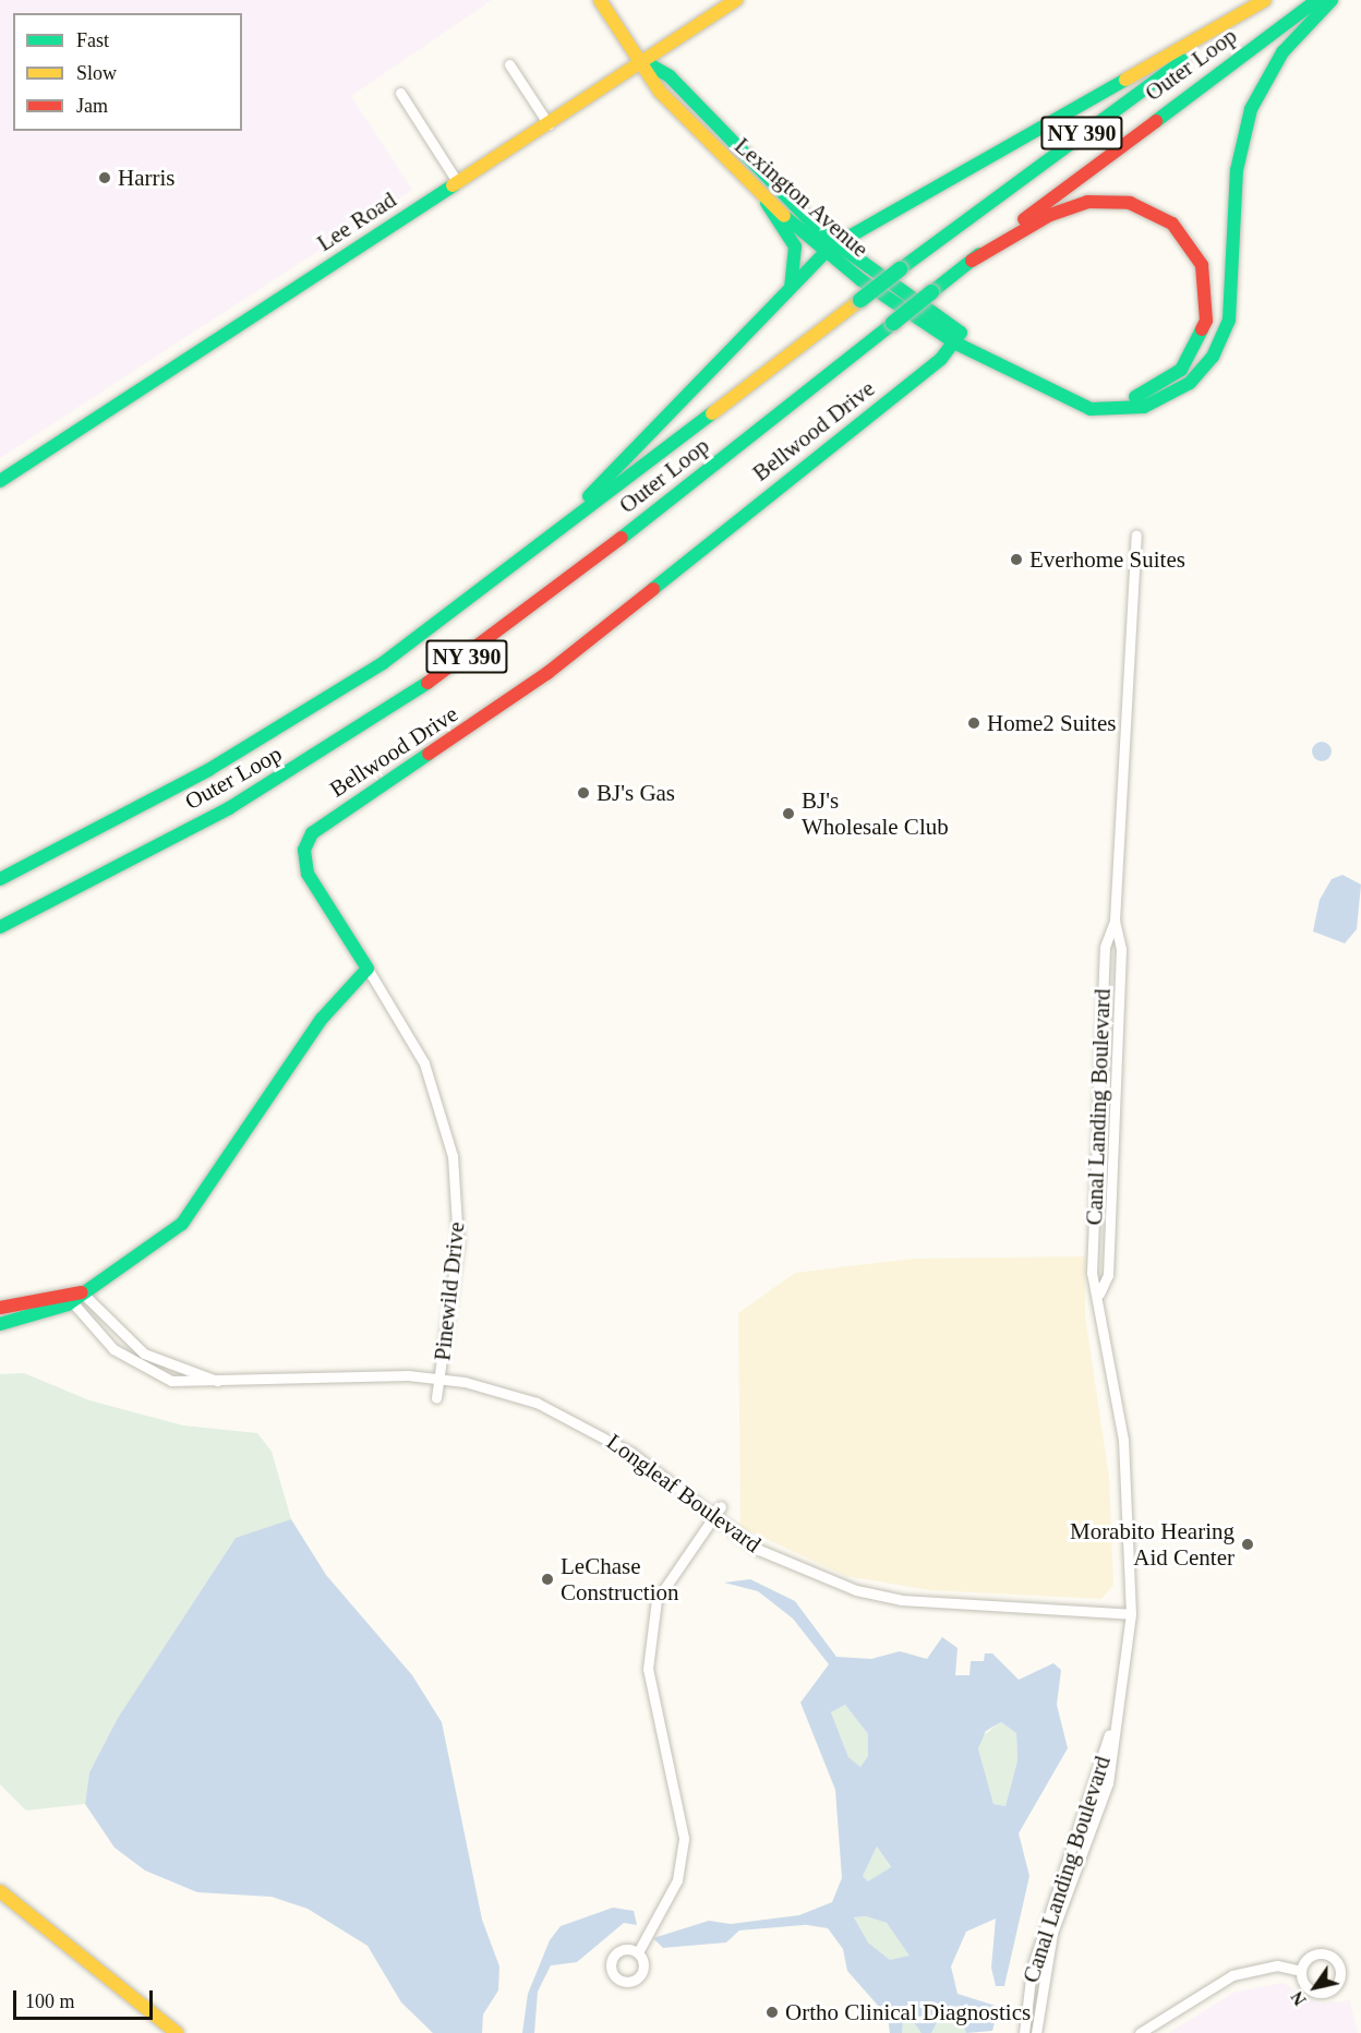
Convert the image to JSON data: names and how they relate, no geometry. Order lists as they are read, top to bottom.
{
  "streets": {
    "main road": [
      "Outer Loop",
      "NY 390",
      "Lexington Avenue",
      "Lee Road",
      "Bellwood Drive"
    ],
    "street": ["Canal Landing Boulevard", "Pinewild Drive", "Longleaf Boulevard"]
  },
  "crossings": [
    ["Lexington Avenue", "Lee Road"],
    ["Lexington Avenue", "Bellwood Drive"],
    ["Bellwood Drive", "Pinewild Drive"],
    ["Canal Landing Boulevard", "Longleaf Boulevard"],
    ["Pinewild Drive", "Longleaf Boulevard"]
  ],
  "places": [
    "Harris",
    "Everhome Suites",
    "Home2 Suites",
    "BJ's Gas",
    "BJ's Wholesale Club",
    "Morabito Hearing Aid Center",
    "LeChase Construction",
    "Ortho Clinical Diagnostics"
  ],
  "legend": ["Fast", "Slow", "Jam"],
  "scale_bar": "100 m",
  "north": "bottom left"
}
